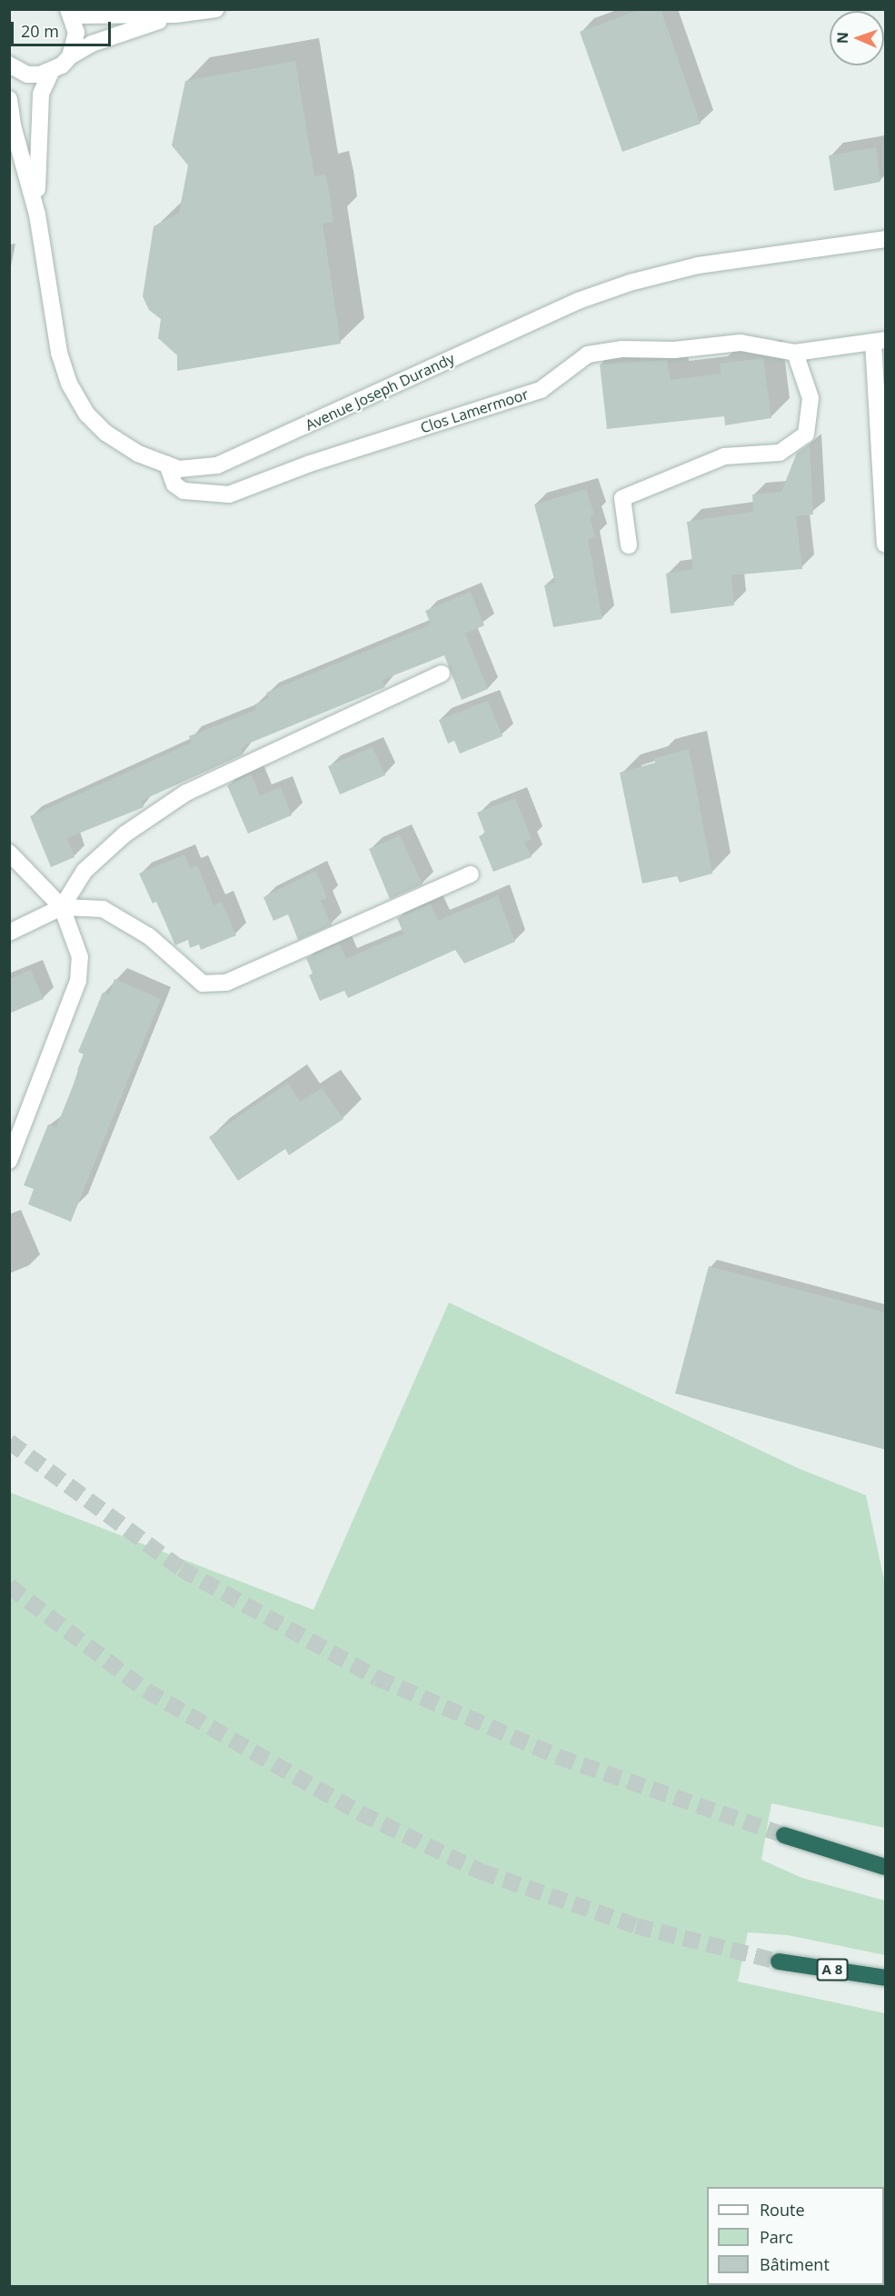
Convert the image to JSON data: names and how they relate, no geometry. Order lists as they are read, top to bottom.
{
  "streets": {
    "highway": ["A 8"],
    "street": ["Avenue Joseph Durandy", "Clos Lamermoor"]
  },
  "crossings": [
    ["Avenue Joseph Durandy", "Clos Lamermoor"]
  ],
  "legend": ["Route", "Parc", "Bâtiment"],
  "scale_bar": "20 m",
  "north": "left"
}
